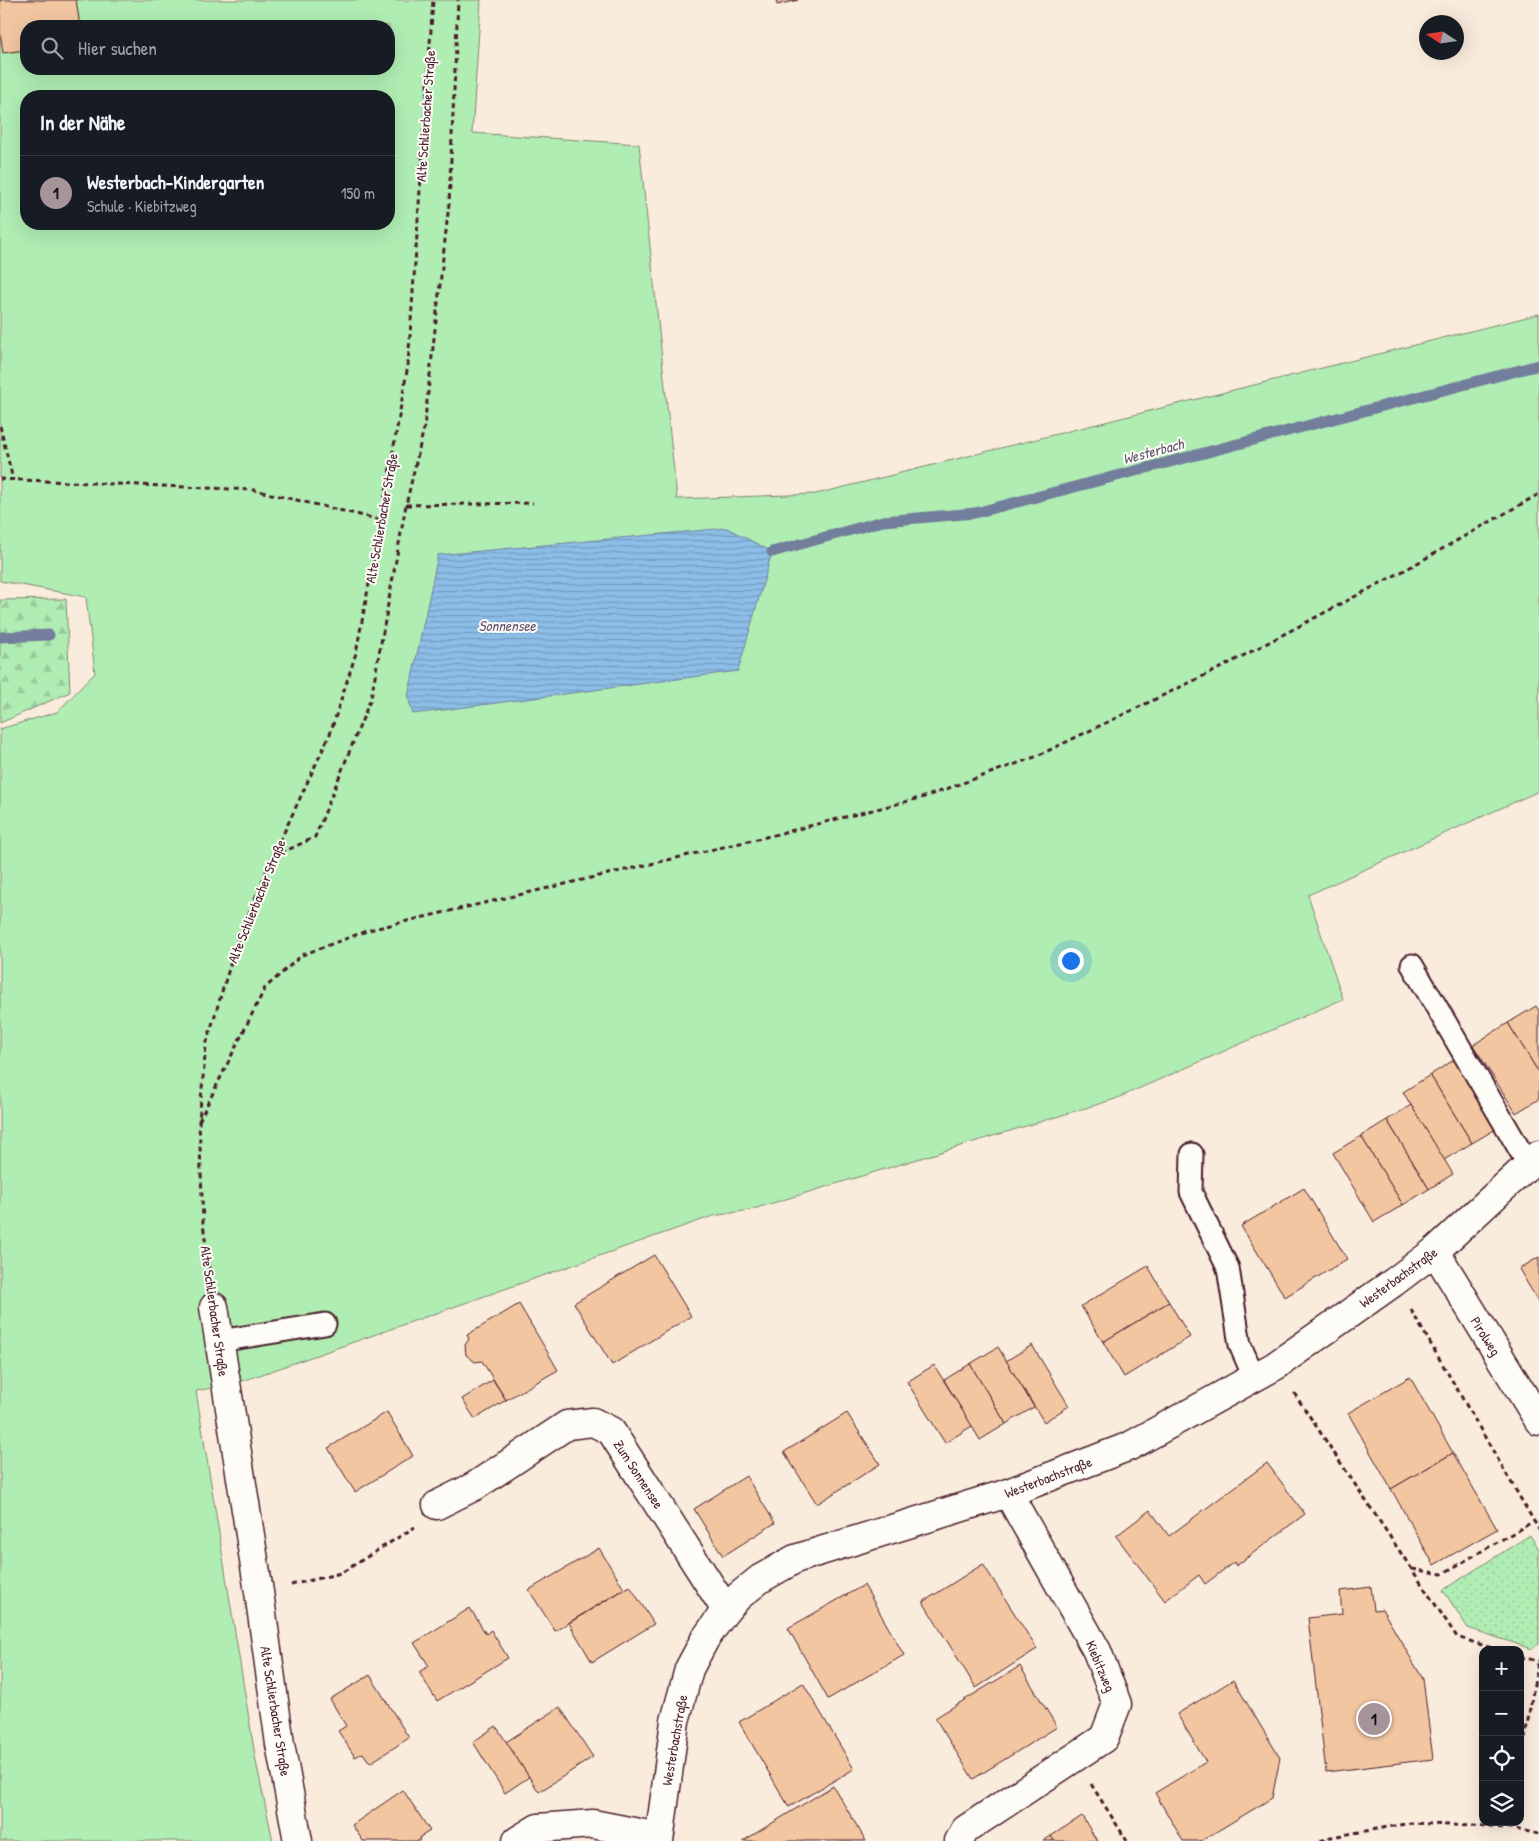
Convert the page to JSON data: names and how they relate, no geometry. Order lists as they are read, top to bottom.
{
  "streets": {
    "street": [
      "Alte Schlierbacher Straße",
      "Westerbachstraße",
      "Pirolweg",
      "Zum Sonnensee",
      "Kiebitzweg"
    ]
  },
  "crossings": [
    ["Westerbachstraße", "Pirolweg"],
    ["Westerbachstraße", "Zum Sonnensee"],
    ["Westerbachstraße", "Kiebitzweg"]
  ],
  "water": ["Westerbach", "Sonnensee"],
  "north": "left",
  "page": {
    "search": "Hier suchen",
    "heading": "In der Nähe",
    "list": [
      {
        "mark": "1",
        "name": "Westerbach-Kindergarten",
        "note": "Schule · Kiebitzweg",
        "value": "150 m"
      }
    ],
    "map_buttons": ["+", "−"],
    "pins": "1"
  }
}
